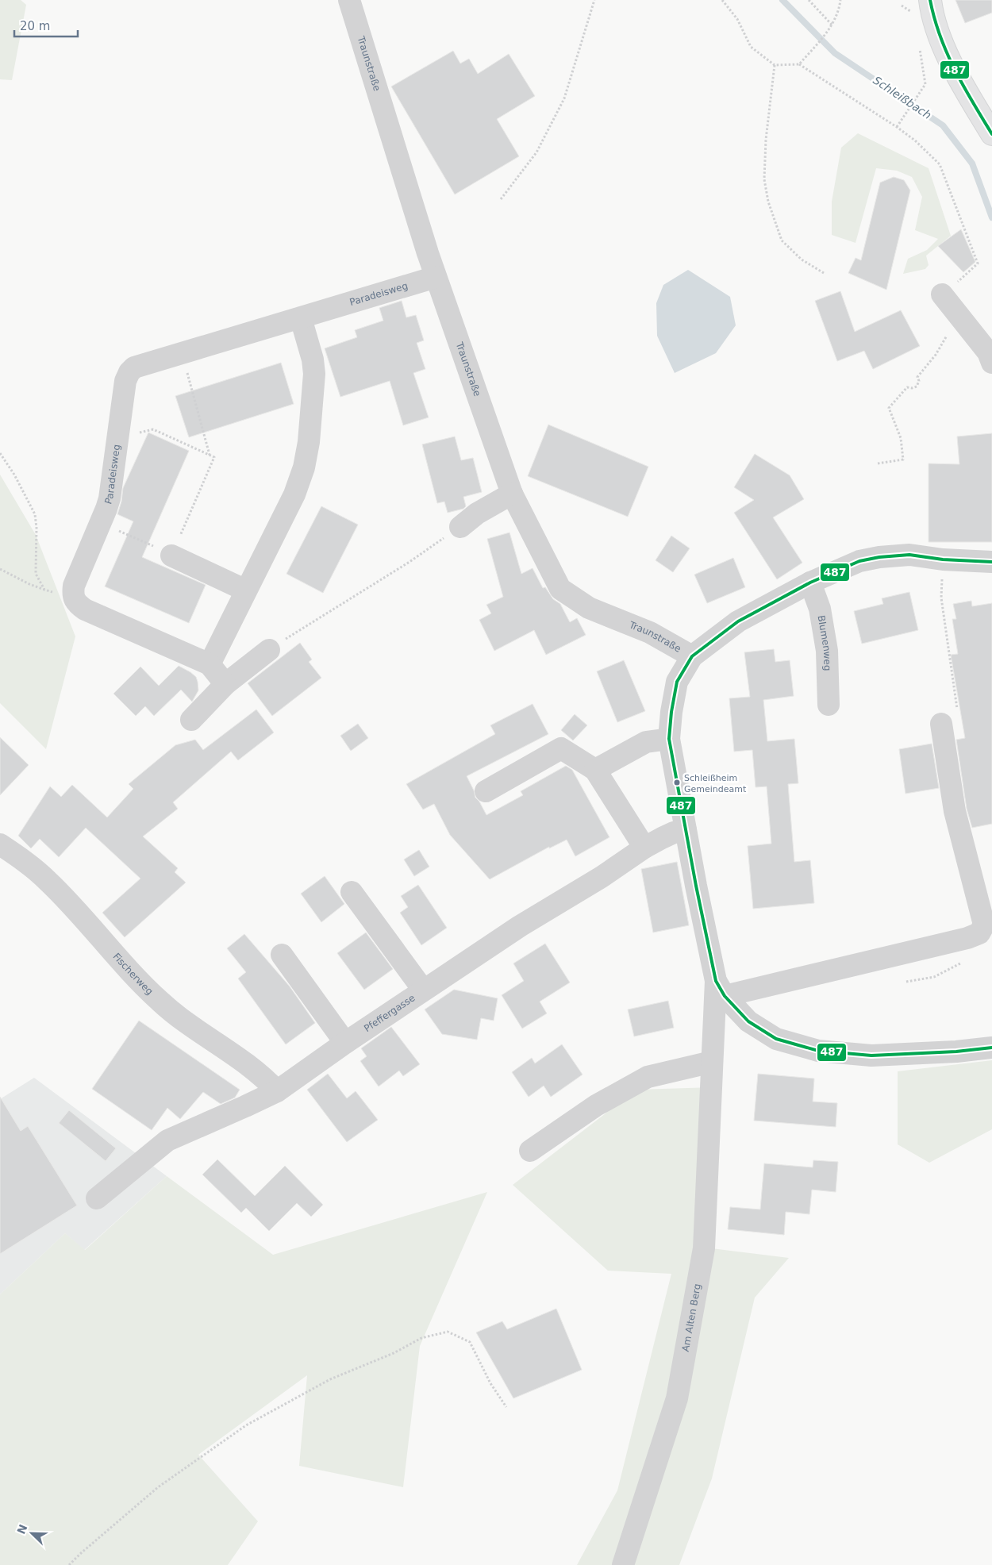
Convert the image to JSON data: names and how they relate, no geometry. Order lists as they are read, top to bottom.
{
  "streets": {
    "street": [
      "Traunstraße",
      "Paradeisweg",
      "Blumenweg",
      "Fischerweg",
      "Pfeffergasse",
      "Am Alten Berg"
    ]
  },
  "crossings": [
    ["Traunstraße", "Paradeisweg"],
    ["Traunstraße", "Am Alten Berg"],
    ["Fischerweg", "Pfeffergasse"],
    ["Pfeffergasse", "Am Alten Berg"]
  ],
  "water": ["Schleißbach"],
  "places": ["Schleißheim Gemeindeamt"],
  "lines": ["transit line 487"],
  "scale_bar": "20 m",
  "north": "top left"
}
